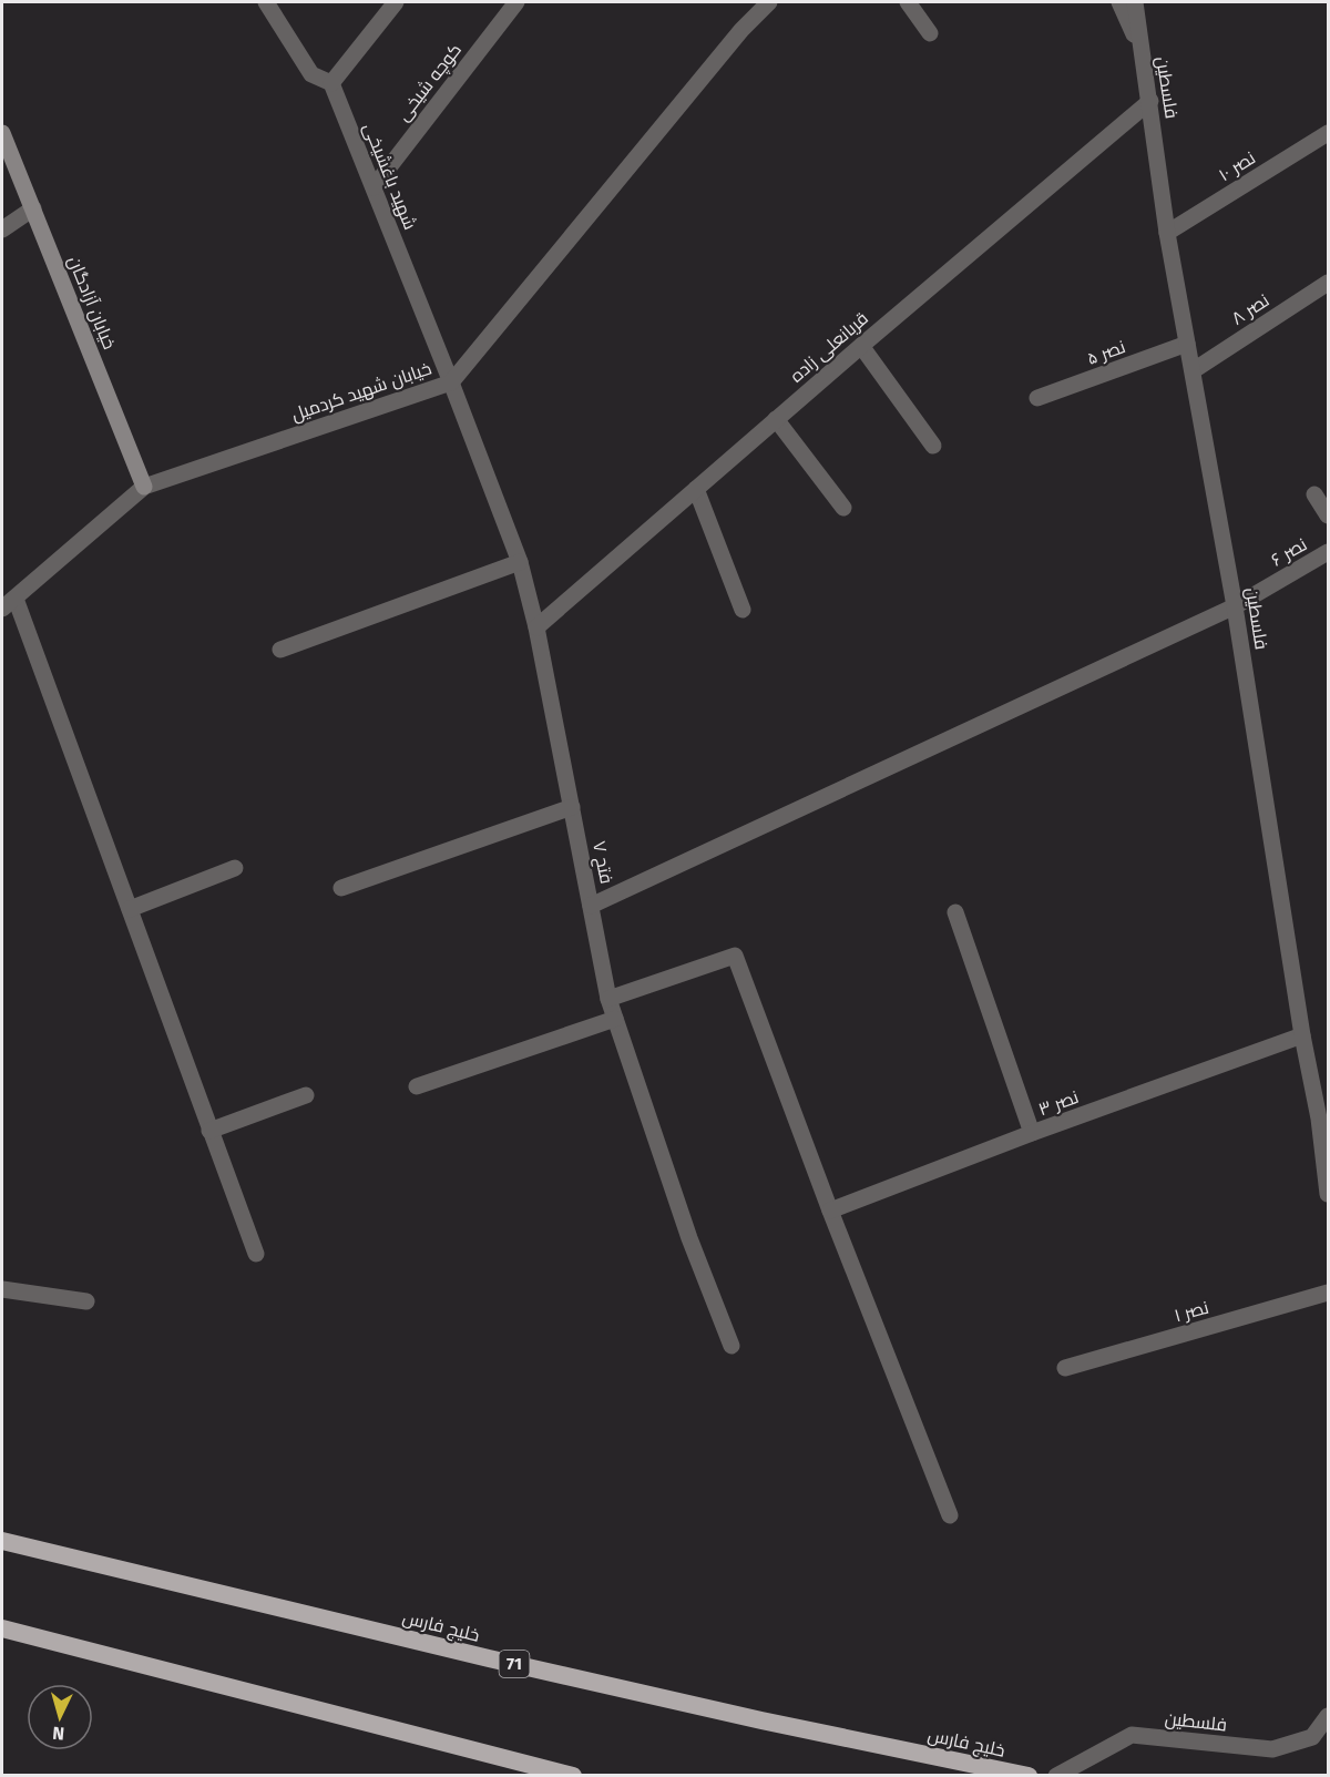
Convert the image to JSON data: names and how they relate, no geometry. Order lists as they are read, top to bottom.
{
  "streets": {
    "highway": ["خلیج فارس", "71"],
    "main road": ["خیابان آزادگان"],
    "street": [
      "کوچه شیخی",
      "فلسطین",
      "نصر ۱۰",
      "شهید باغشیخی",
      "نصر ۸",
      "قربانعلی زاده",
      "نصر ۵",
      "خیابان شهید کردمیل",
      "نصر ۶",
      "فتح ۷",
      "نصر ۳",
      "نصر ۱"
    ]
  },
  "crossings": [
    ["کوچه شیخی", "شهید باغشیخی"],
    ["فلسطین", "نصر ۱۰"],
    ["فلسطین", "نصر ۸"],
    ["فلسطین", "قربانعلی زاده"],
    ["فلسطین", "نصر ۵"],
    ["فلسطین", "نصر ۶"],
    ["فلسطین", "نصر ۳"],
    ["شهید باغشیخی", "خیابان شهید کردمیل"],
    ["شهید باغشیخی", "فتح ۷"],
    ["خیابان آزادگان", "خیابان شهید کردمیل"],
    ["قربانعلی زاده", "فتح ۷"],
    ["خیابان شهید کردمیل", "فتح ۷"],
    ["نصر ۶", "فتح ۷"]
  ],
  "north": "bottom"
}
